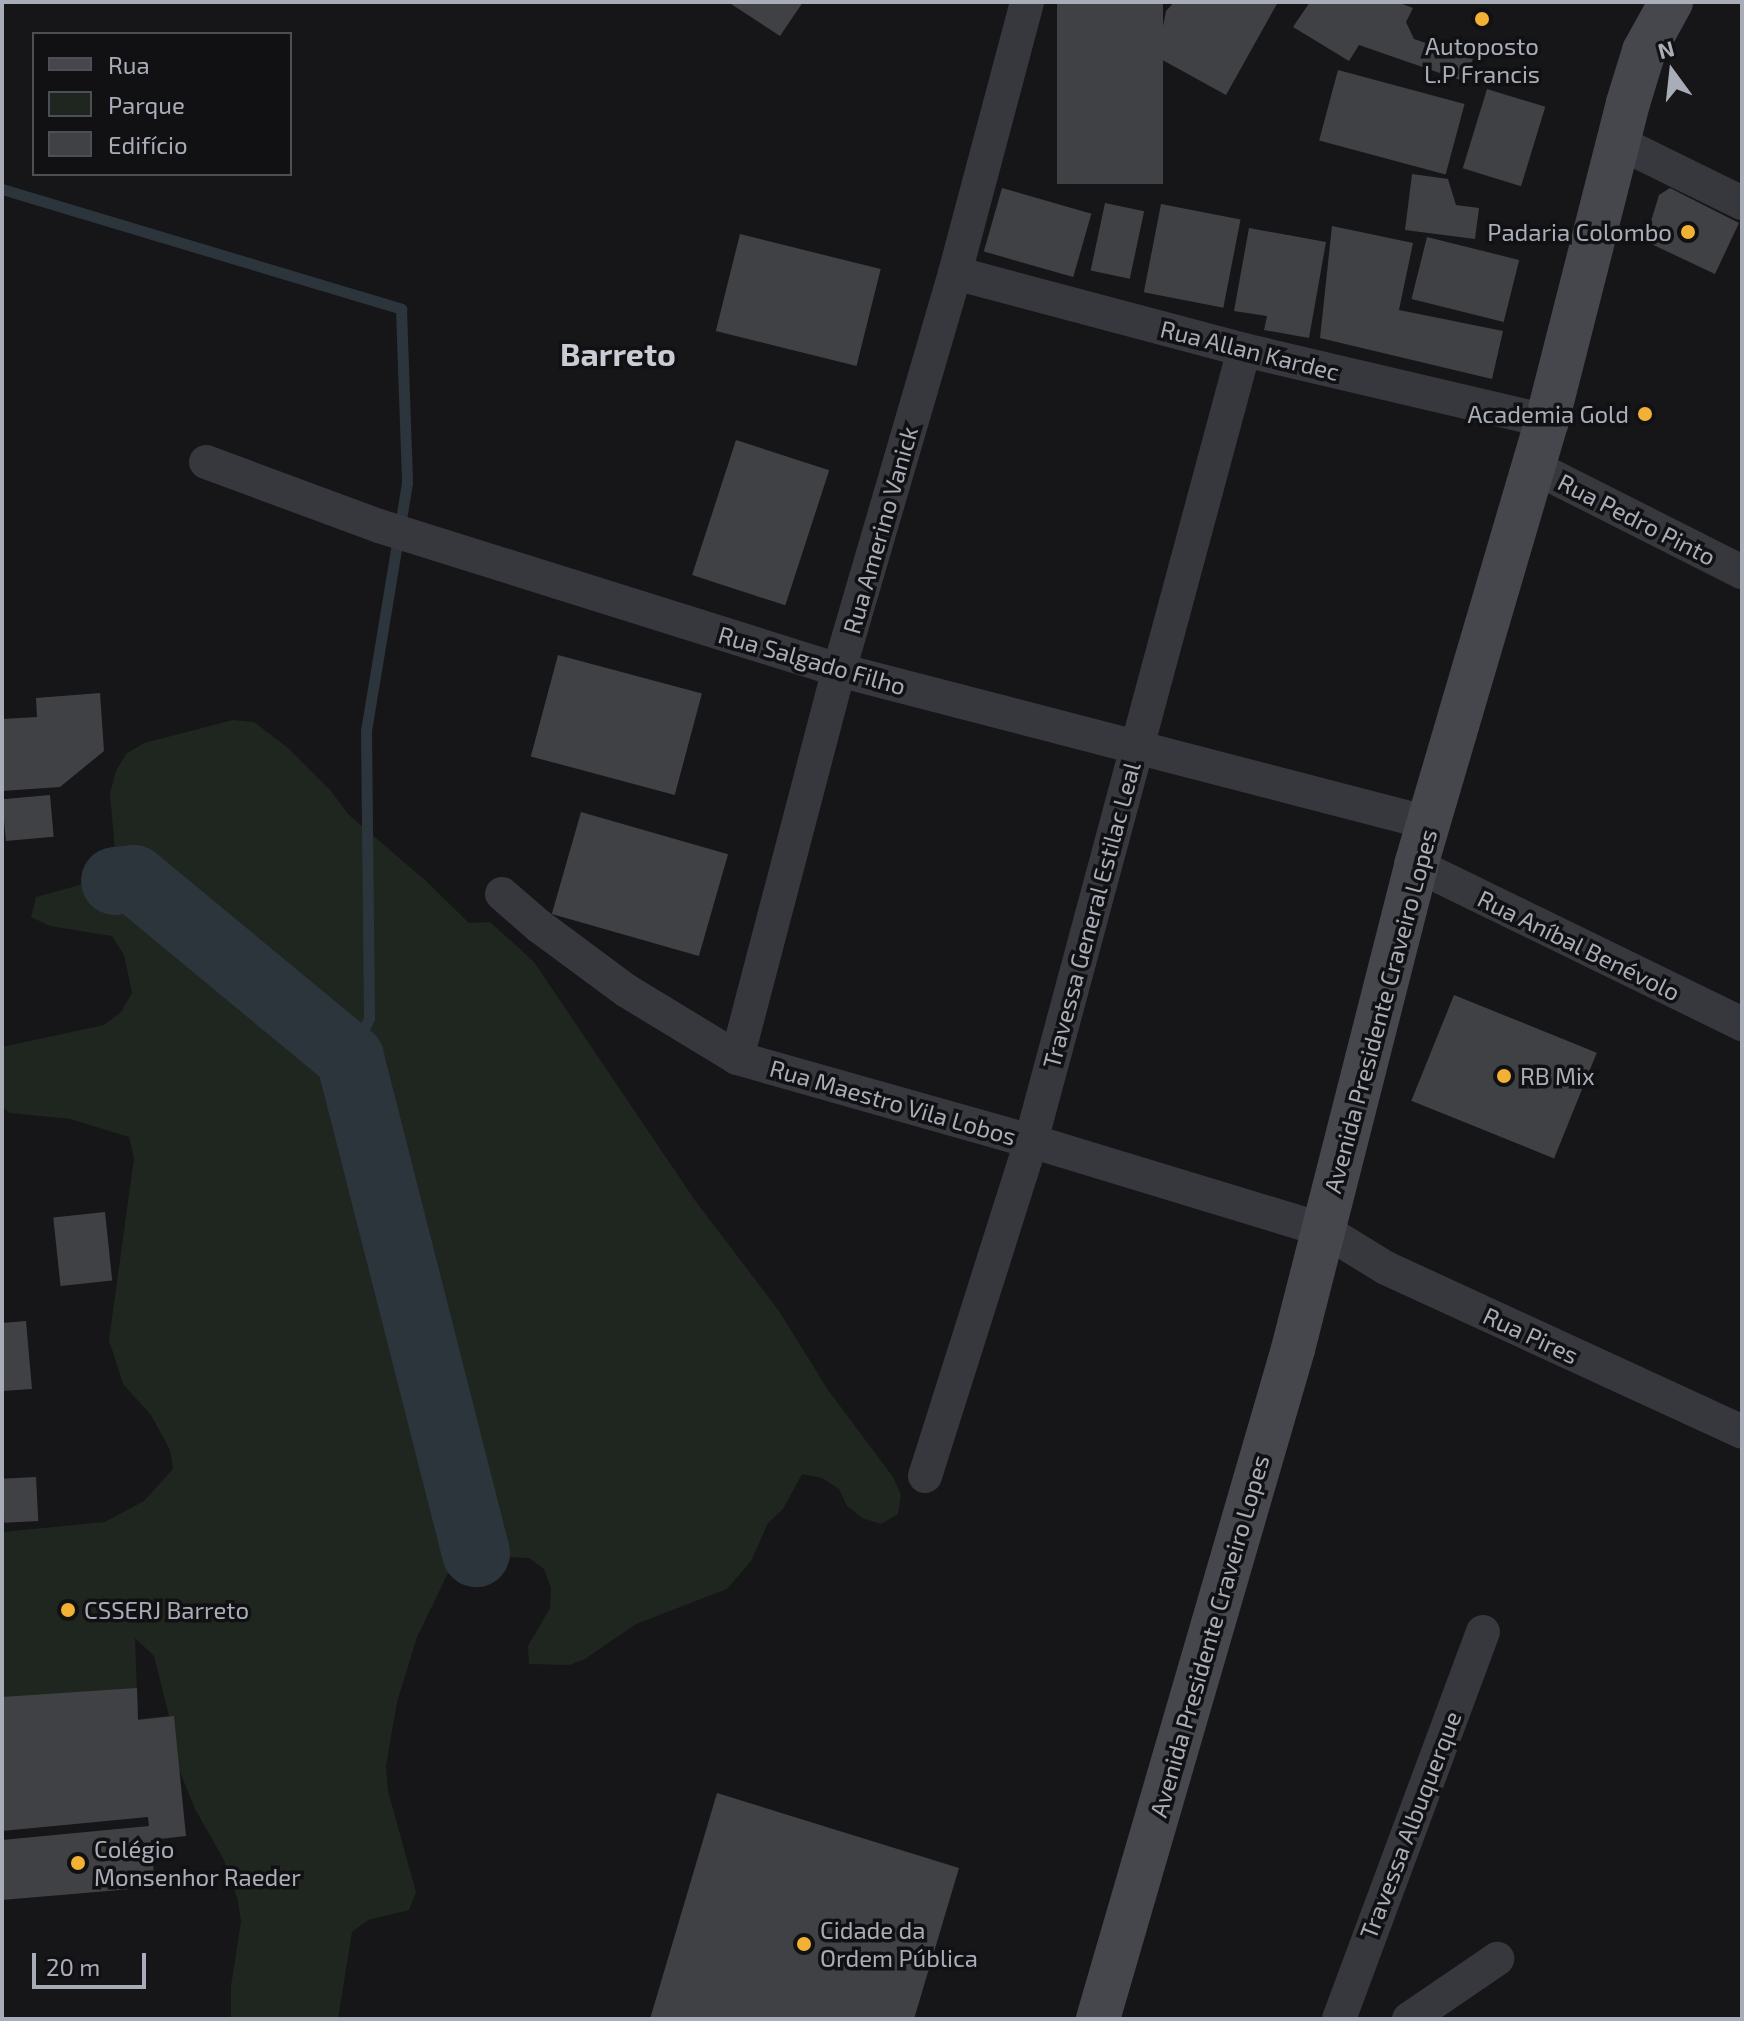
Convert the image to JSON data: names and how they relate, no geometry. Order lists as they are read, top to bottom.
{
  "streets": {
    "main road": ["Avenida Presidente Craveiro Lopes"],
    "street": [
      "Rua Allan Kardec",
      "Rua Pedro Pinto",
      "Rua Amerino Vanick",
      "Rua Salgado Filho",
      "Travessa General Estilac Leal",
      "Rua Aníbal Benévolo",
      "Rua Maestro Vila Lobos",
      "Rua Pires",
      "Travessa Albuquerque"
    ]
  },
  "crossings": [
    ["Rua Allan Kardec", "Rua Amerino Vanick"],
    ["Rua Allan Kardec", "Travessa General Estilac Leal"],
    ["Rua Allan Kardec", "Avenida Presidente Craveiro Lopes"],
    ["Rua Pedro Pinto", "Avenida Presidente Craveiro Lopes"],
    ["Rua Amerino Vanick", "Rua Salgado Filho"],
    ["Rua Amerino Vanick", "Rua Maestro Vila Lobos"],
    ["Rua Salgado Filho", "Travessa General Estilac Leal"],
    ["Rua Salgado Filho", "Avenida Presidente Craveiro Lopes"],
    ["Travessa General Estilac Leal", "Rua Maestro Vila Lobos"],
    ["Rua Aníbal Benévolo", "Avenida Presidente Craveiro Lopes"],
    ["Avenida Presidente Craveiro Lopes", "Rua Maestro Vila Lobos"],
    ["Avenida Presidente Craveiro Lopes", "Rua Pires"],
    ["Rua Maestro Vila Lobos", "Rua Pires"]
  ],
  "districts": ["Barreto"],
  "places": [
    "Autoposto L.P Francis",
    "Padaria Colombo",
    "Academia Gold",
    "RB Mix",
    "CSSERJ Barreto",
    "Colégio Monsenhor Raeder",
    "Cidade da Ordem Pública"
  ],
  "legend": ["Rua", "Parque", "Edifício"],
  "scale_bar": "20 m",
  "north": "top"
}
